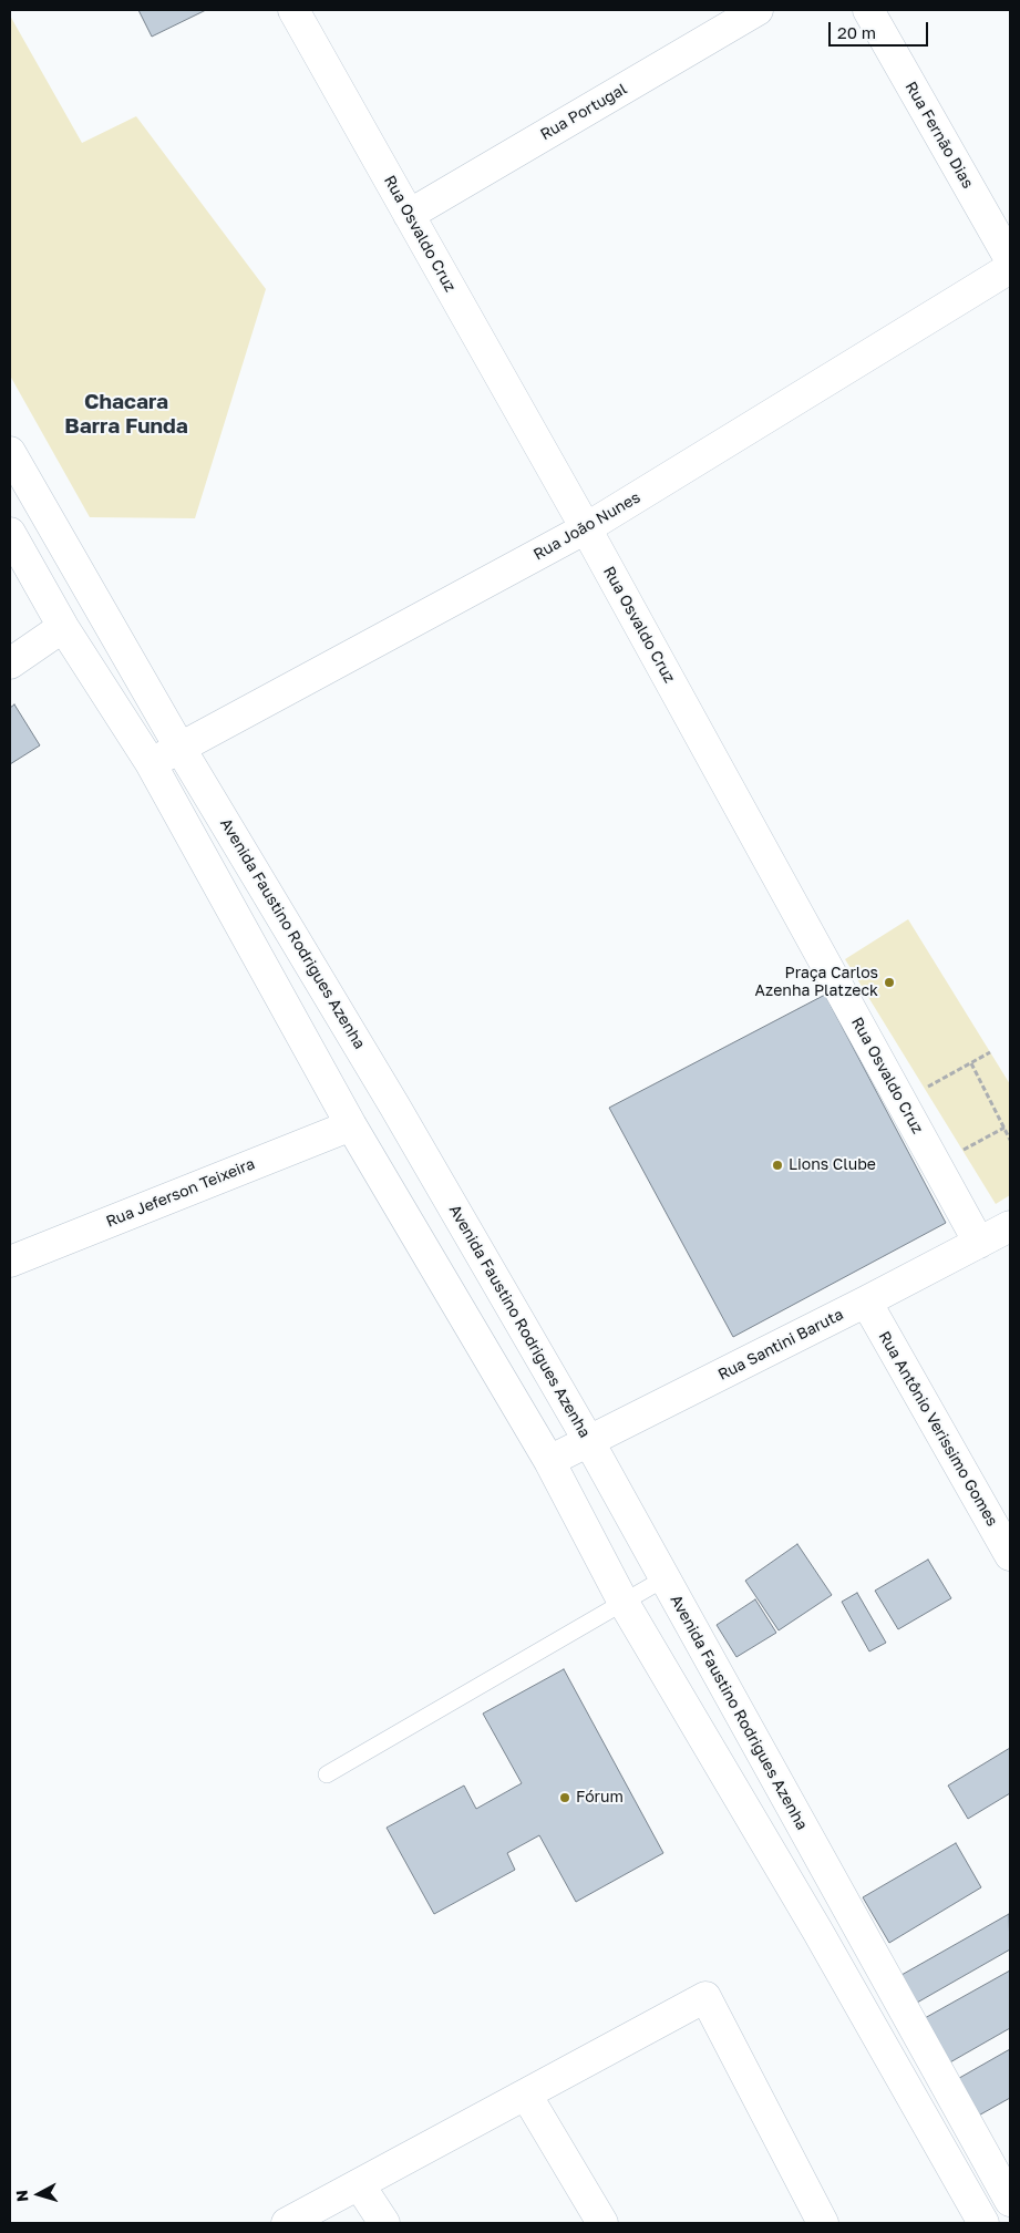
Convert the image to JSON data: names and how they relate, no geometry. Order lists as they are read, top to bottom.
{
  "streets": {
    "street": [
      "Rua Portugal",
      "Rua Fernão Dias",
      "Rua Osvaldo Cruz",
      "Rua João Nunes",
      "Avenida Faustino Rodrigues Azenha",
      "Rua Jeferson Teixeira",
      "Rua Santini Baruta",
      "Rua Antônio Verissimo Gomes"
    ]
  },
  "crossings": [
    ["Rua Portugal", "Rua Osvaldo Cruz"],
    ["Rua Osvaldo Cruz", "Rua João Nunes"],
    ["Rua Osvaldo Cruz", "Rua Santini Baruta"],
    ["Rua João Nunes", "Avenida Faustino Rodrigues Azenha"],
    ["Avenida Faustino Rodrigues Azenha", "Rua Santini Baruta"],
    ["Rua Santini Baruta", "Rua Antônio Verissimo Gomes"]
  ],
  "districts": ["Chacara Barra Funda"],
  "places": ["Praça Carlos Azenha Platzeck", "Lions Clube", "Fórum"],
  "scale_bar": "20 m",
  "north": "left"
}
